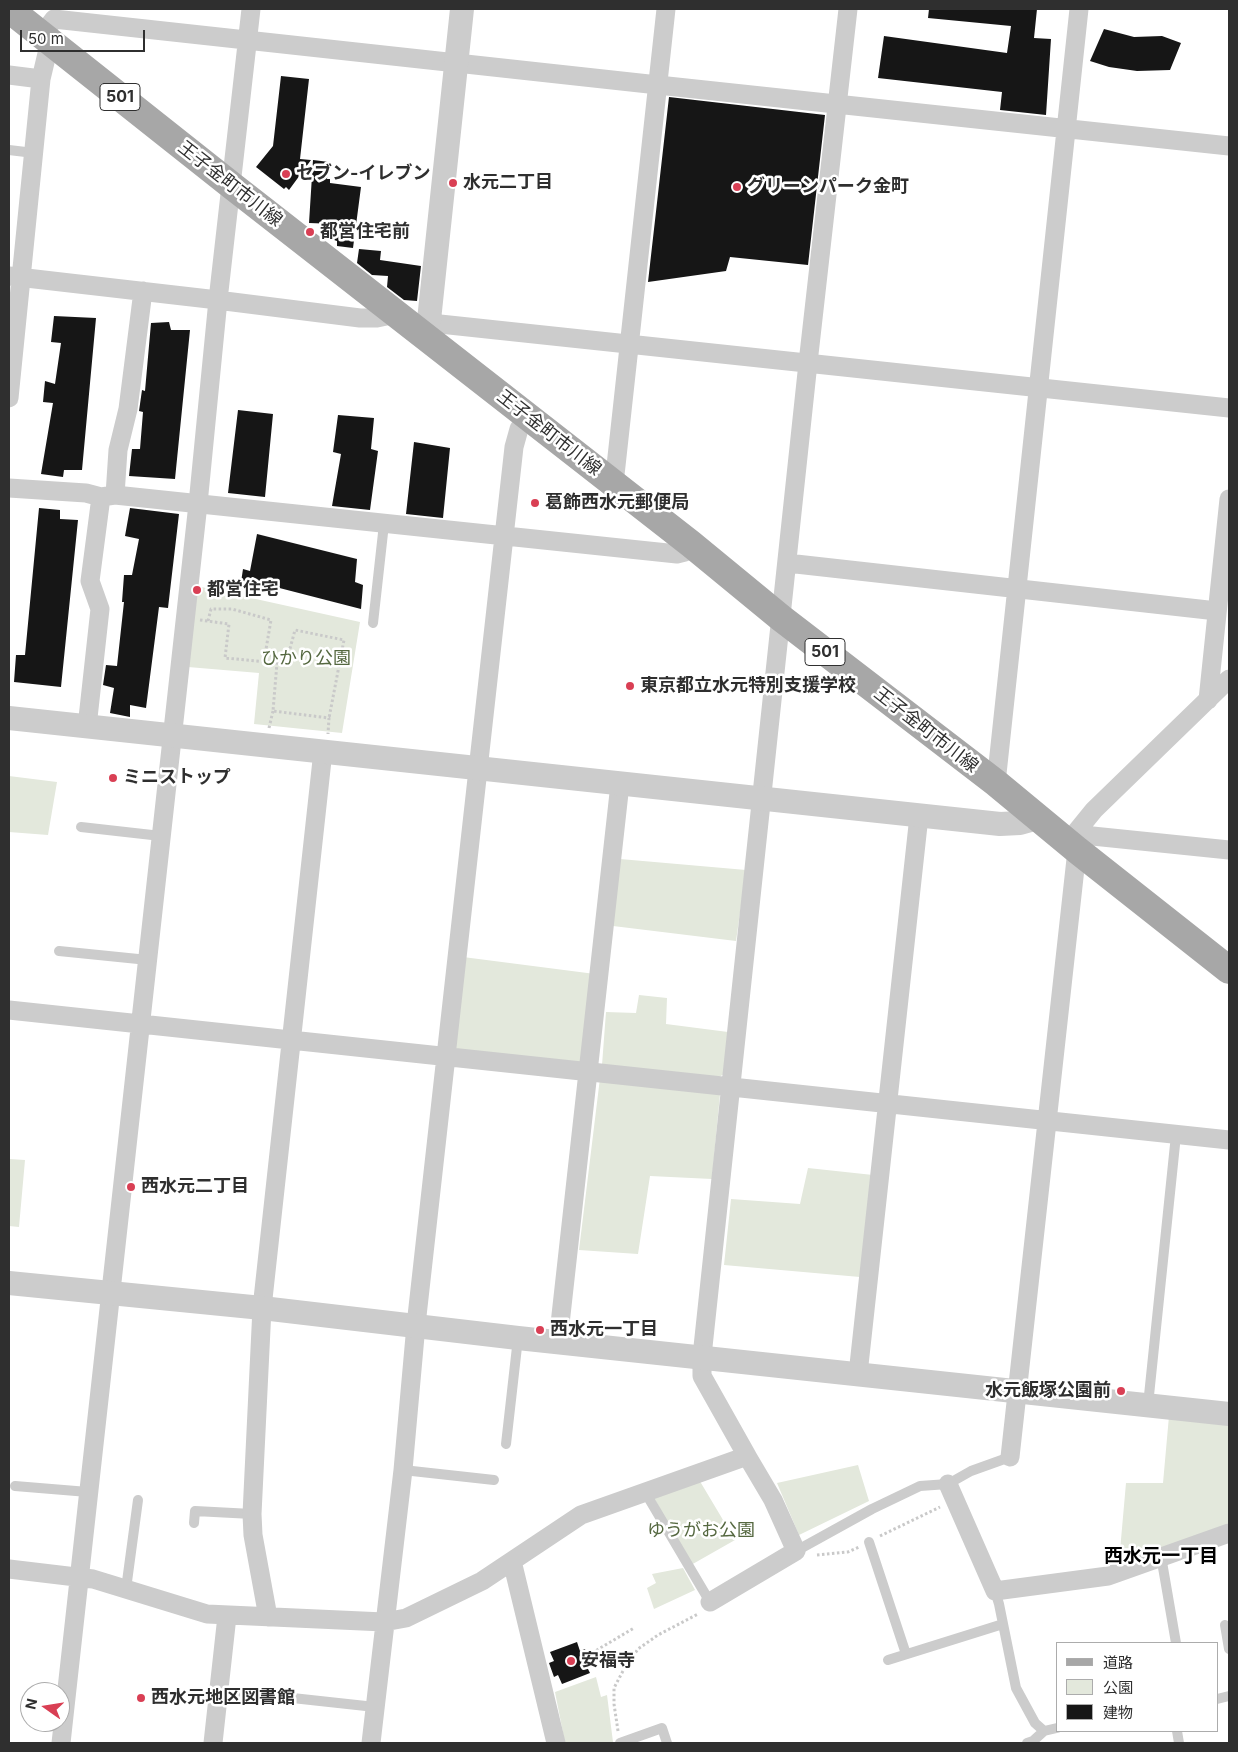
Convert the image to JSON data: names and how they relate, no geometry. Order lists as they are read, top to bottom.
{
  "streets": {
    "main road": ["501", "王子金町市川線"]
  },
  "districts": ["西水元一丁目"],
  "parks": ["ひかり公園", "ゆうがお公園"],
  "places": [
    "セブン-イレブン",
    "水元二丁目",
    "グリーンパーク金町",
    "都営住宅前",
    "葛飾西水元郵便局",
    "都営住宅",
    "東京都立水元特別支援学校",
    "ミニストップ",
    "西水元二丁目",
    "西水元一丁目",
    "水元飯塚公園前",
    "安福寺",
    "西水元地区図書館"
  ],
  "legend": ["道路", "公園", "建物"],
  "scale_bar": "50 m",
  "north": "left"
}
